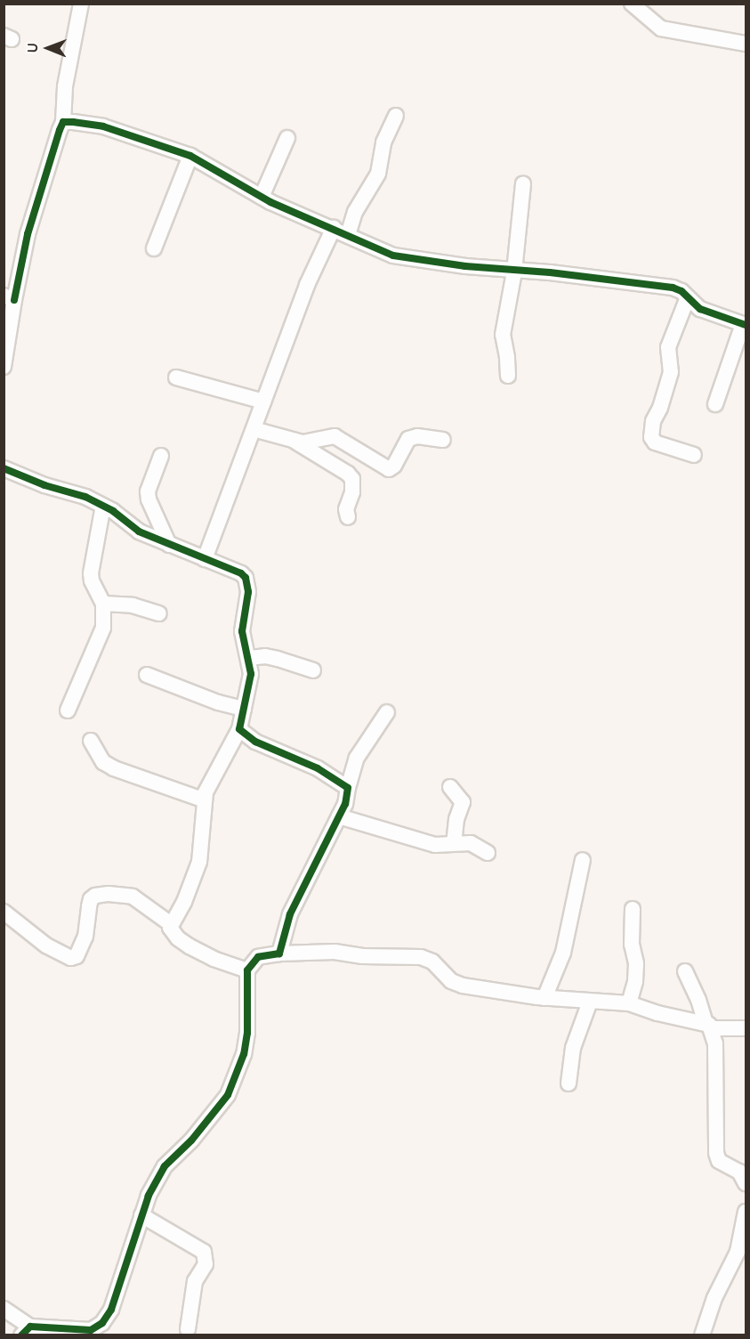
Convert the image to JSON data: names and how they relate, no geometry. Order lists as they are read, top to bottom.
{
  "north": "left"
}
